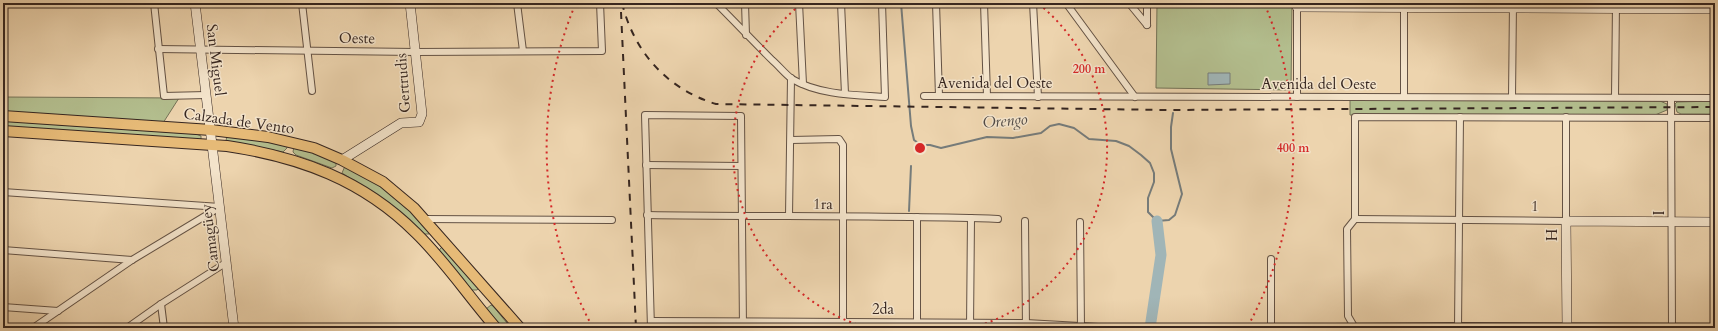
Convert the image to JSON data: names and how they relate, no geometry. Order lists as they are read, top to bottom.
{
  "streets": {
    "main road": ["Calzada de Vento"],
    "street": [
      "Oeste",
      "San Miguel",
      "Gertrudis",
      "Avenida del Oeste",
      "1ra",
      "1",
      "I",
      "H",
      "Camagüey",
      "2da"
    ]
  },
  "crossings": [
    ["Oeste", "San Miguel"],
    ["Oeste", "Gertrudis"],
    ["San Miguel", "Calzada de Vento"],
    ["San Miguel", "Camagüey"],
    ["Gertrudis", "Calzada de Vento"],
    ["Avenida del Oeste", "I"],
    ["Calzada de Vento", "Camagüey"],
    ["1", "I"],
    ["1", "H"]
  ],
  "water": ["Orengo"],
  "rings": ["200 m", "400 m"]
}
